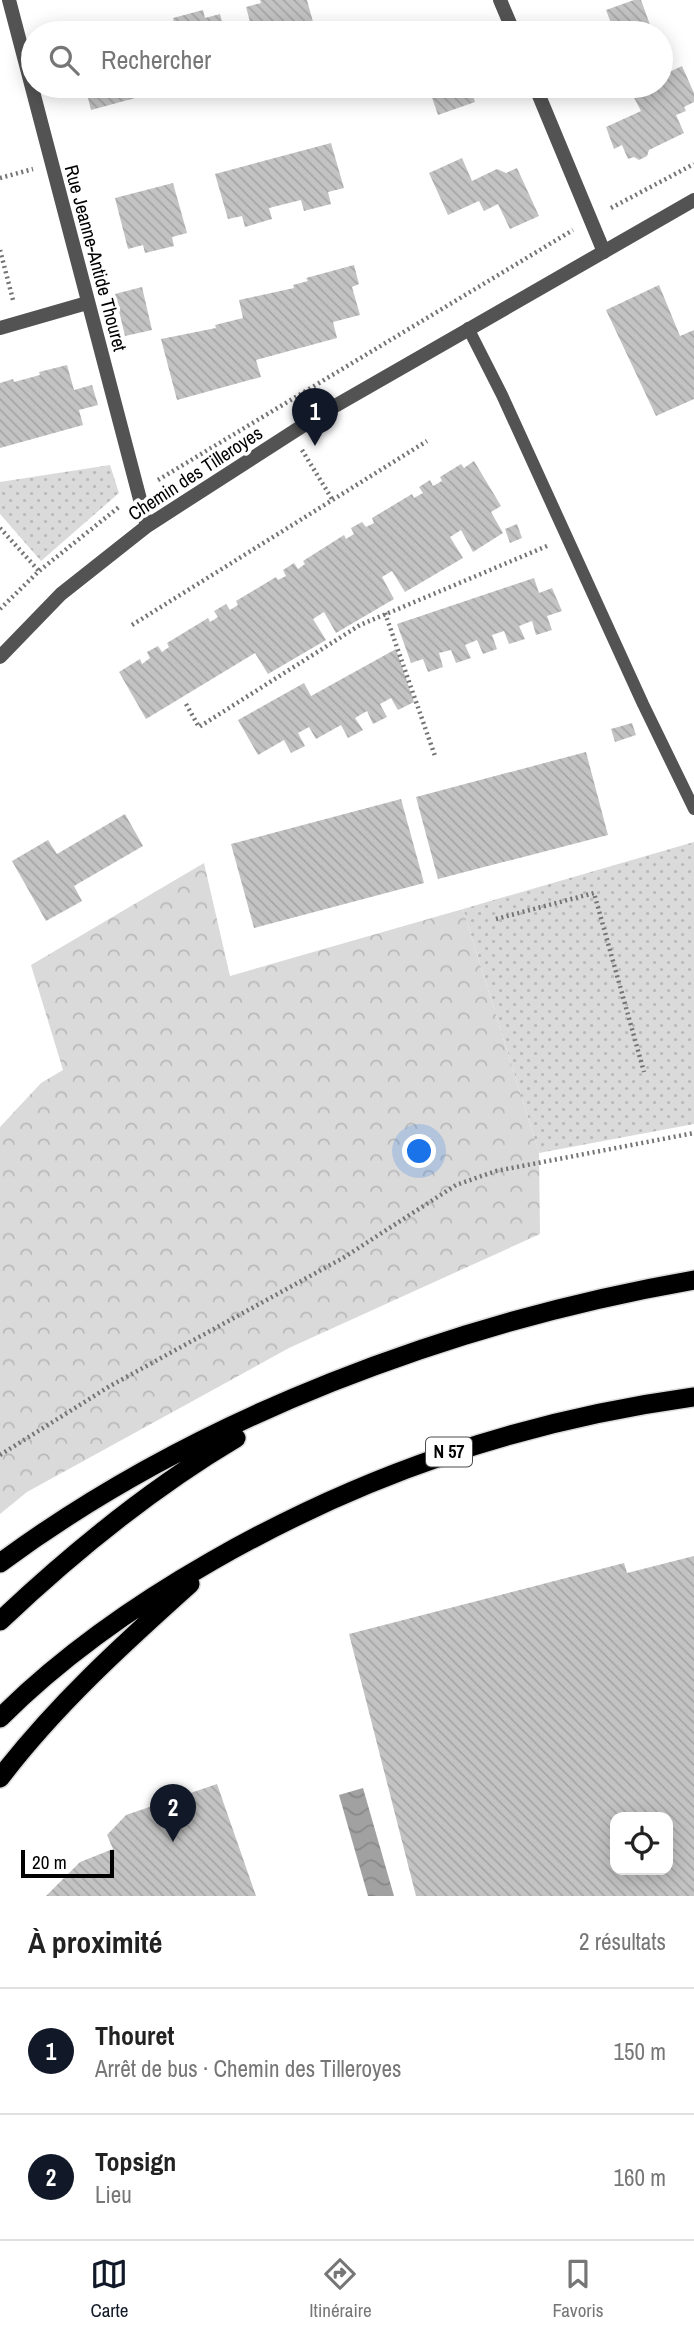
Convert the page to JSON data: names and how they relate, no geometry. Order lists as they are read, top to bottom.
{
  "streets": {
    "highway": ["N 57"],
    "street": ["Rue Jeanne-Antide Thouret", "Chemin des Tilleroyes"]
  },
  "crossings": [
    ["Rue Jeanne-Antide Thouret", "Chemin des Tilleroyes"]
  ],
  "scale_bar": "20 m",
  "page": {
    "search": "Rechercher",
    "pins": ["1", "2"],
    "scale": "20 m",
    "heading": ["À proximité", "2 résultats"],
    "list": [
      {
        "mark": "1",
        "name": "Thouret",
        "note": "Arrêt de bus · Chemin des Tilleroyes",
        "value": "150 m"
      },
      {
        "mark": "2",
        "name": "Topsign",
        "note": "Lieu",
        "value": "160 m"
      }
    ],
    "nav": ["Carte", "Itinéraire", "Favoris"]
  }
}
